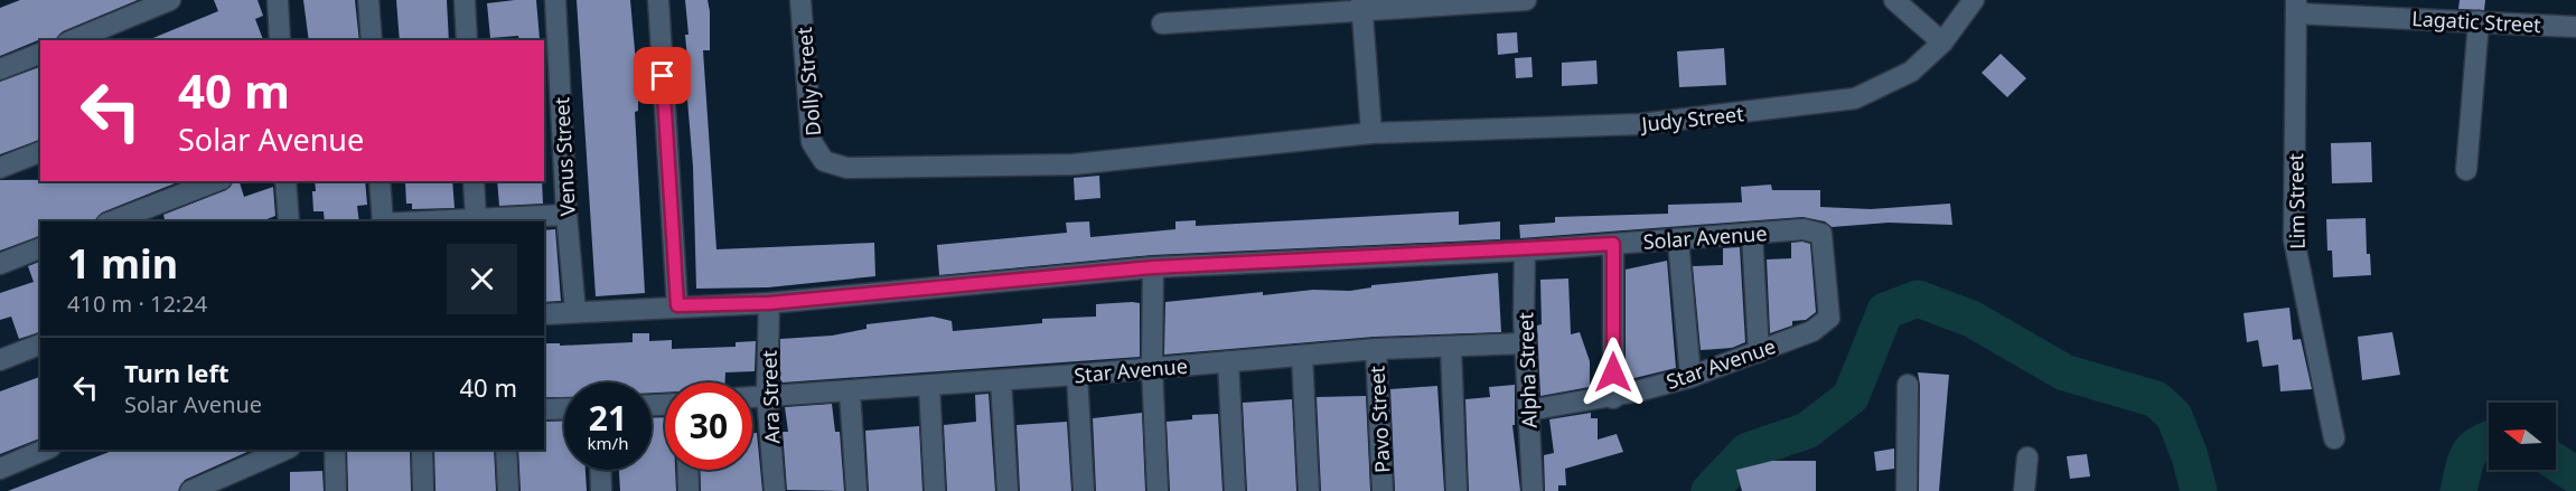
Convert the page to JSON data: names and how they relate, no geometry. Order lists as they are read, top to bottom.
{
  "streets": {
    "street": [
      "Lagatic Street",
      "Dolly Street",
      "Judy Street",
      "Venus Street",
      "Lim Street",
      "Solar Avenue",
      "Star Avenue",
      "Alpha Street",
      "Ara Street",
      "Pavo Street"
    ]
  },
  "crossings": [
    ["Lagatic Street", "Lim Street"],
    ["Dolly Street", "Judy Street"],
    ["Venus Street", "Solar Avenue"],
    ["Solar Avenue", "Star Avenue"],
    ["Solar Avenue", "Alpha Street"],
    ["Solar Avenue", "Ara Street"],
    ["Star Avenue", "Alpha Street"],
    ["Star Avenue", "Ara Street"],
    ["Star Avenue", "Pavo Street"]
  ],
  "north": "left",
  "page": {
    "turn": ["40 m", "Solar Avenue"],
    "heading": ["1 min", "410 m · 12:24"],
    "list": [
      {
        "name": "Turn left",
        "note": "Solar Avenue",
        "value": "40 m"
      }
    ],
    "speed": "21 km/h",
    "limit": "30"
  }
}
